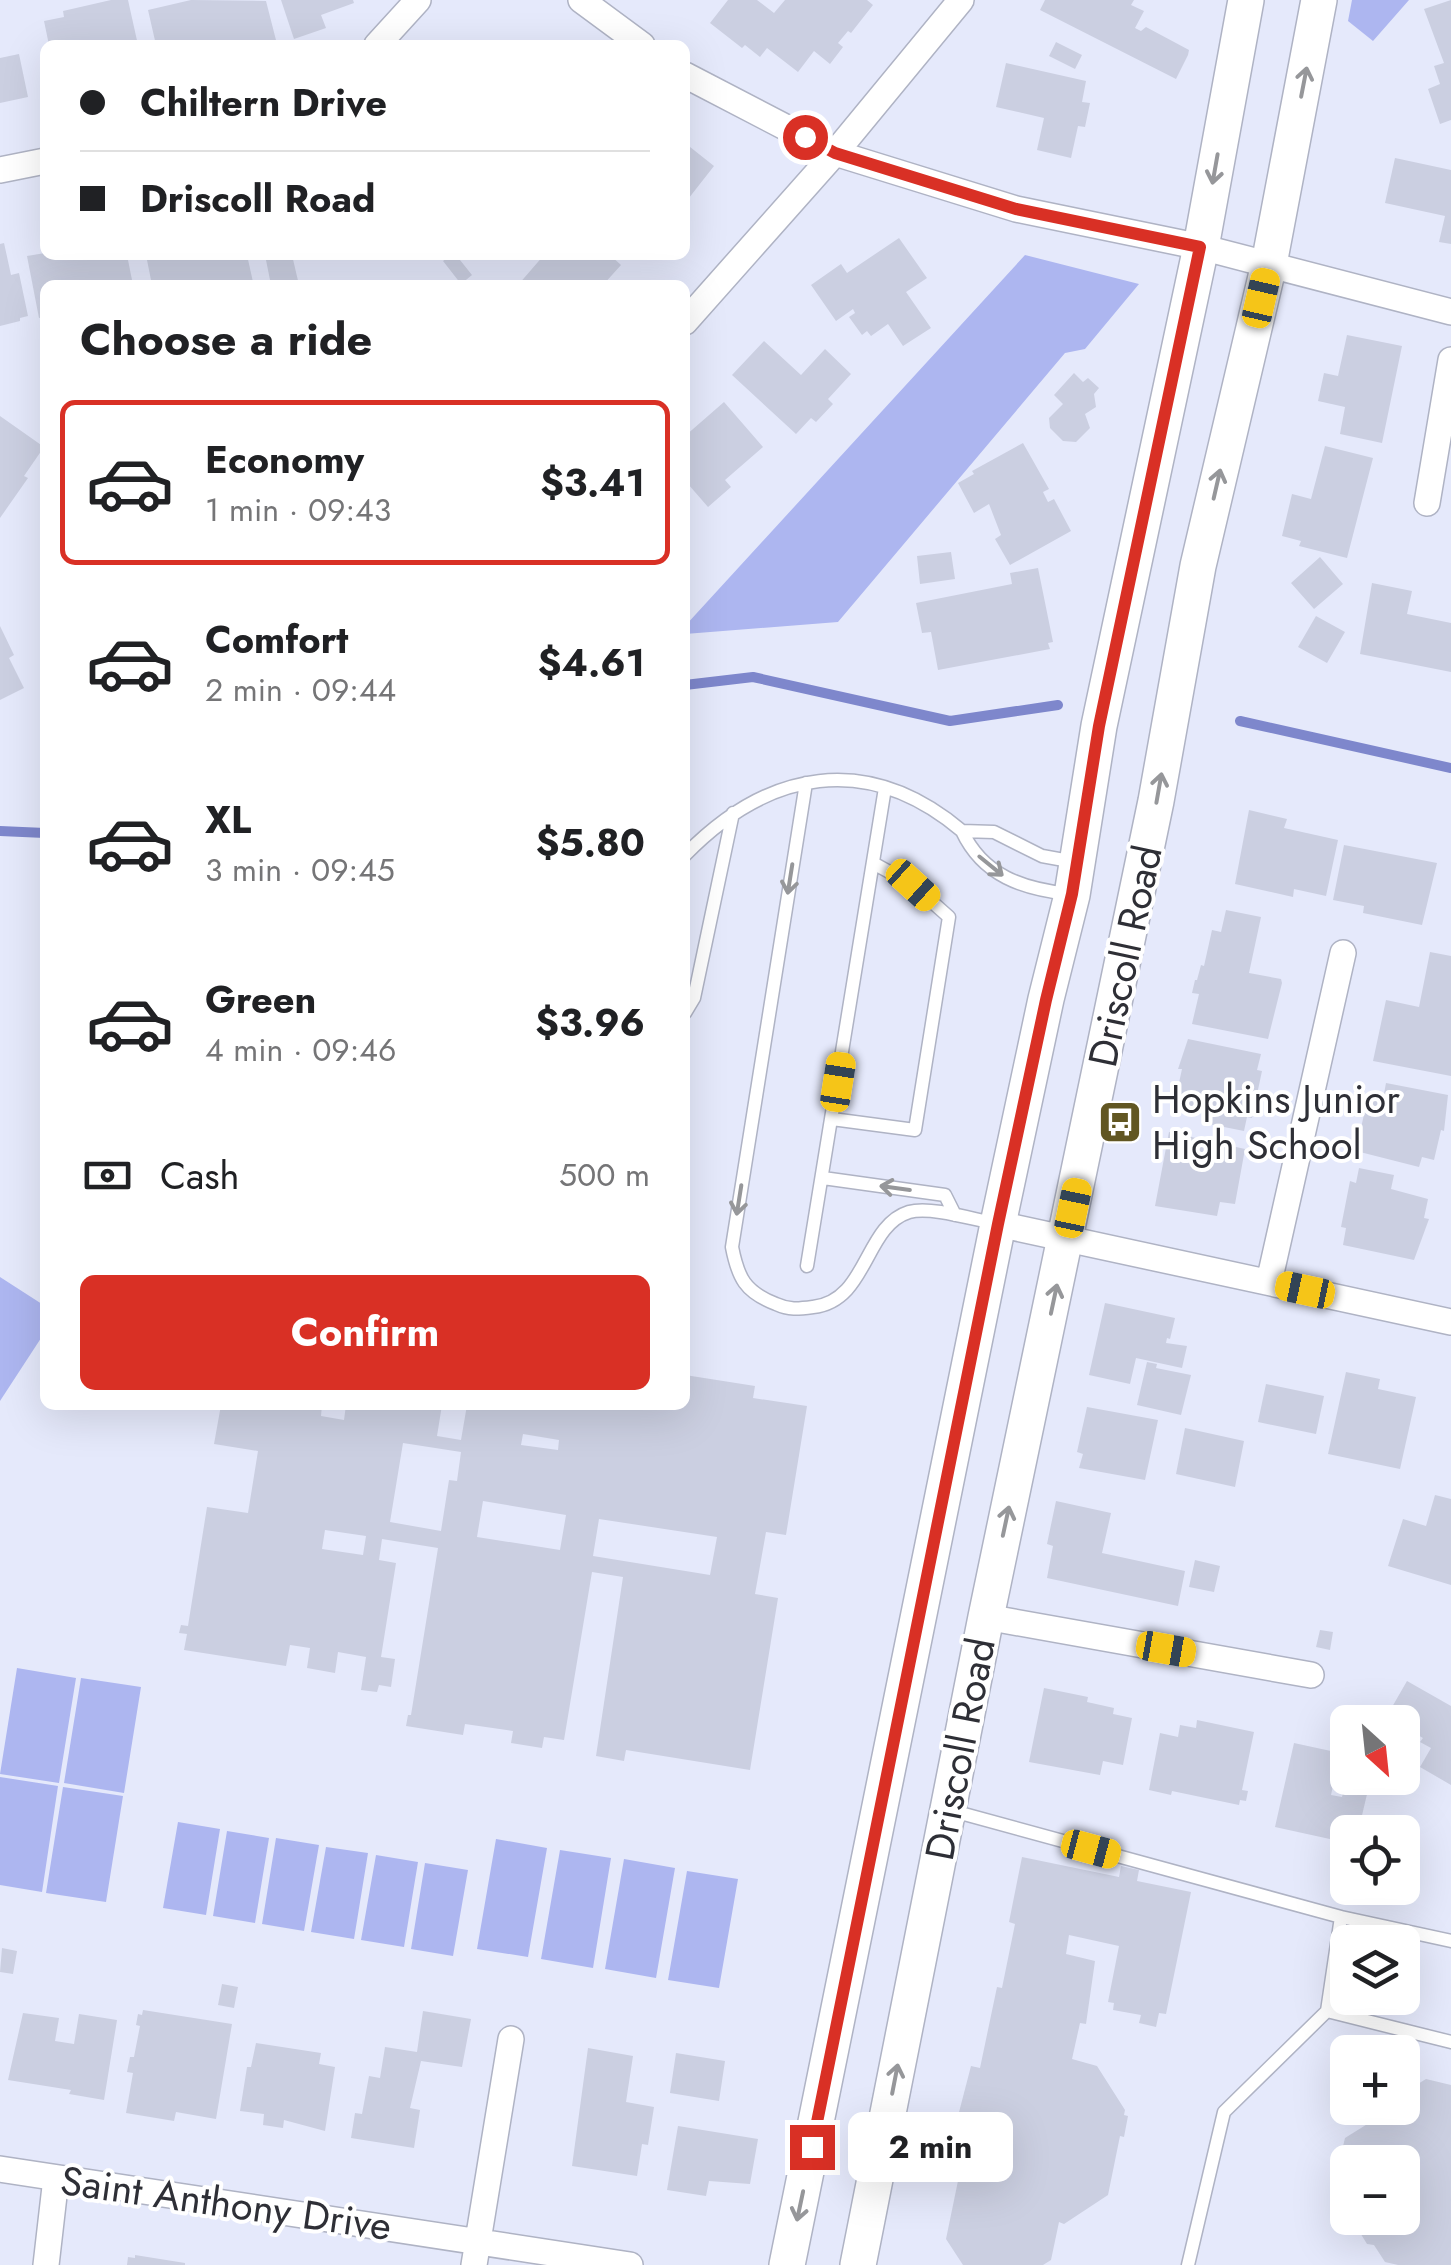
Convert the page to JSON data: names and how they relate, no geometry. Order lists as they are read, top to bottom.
{
  "streets": {
    "street": ["Driscoll Road", "Saint Anthony Drive"]
  },
  "places": {
    "bus stop": ["Hopkins Junior High School"]
  },
  "north": "bottom right",
  "page": {
    "banner": ["Chiltern Drive", "Driscoll Road"],
    "heading": "Choose a ride",
    "list": [
      {
        "name": "Economy",
        "note": "1 min · 09:43",
        "value": "$3.41"
      },
      {
        "name": "Comfort",
        "note": "2 min · 09:44",
        "value": "$4.61"
      },
      {
        "name": "XL",
        "note": "3 min · 09:45",
        "value": "$5.80"
      },
      {
        "name": "Green",
        "note": "4 min · 09:46",
        "value": "$3.96"
      }
    ],
    "pay": ["Cash", "500 m"],
    "buttons": "Confirm",
    "map_buttons": ["+", "−"],
    "bubble": "2 min"
  }
}
